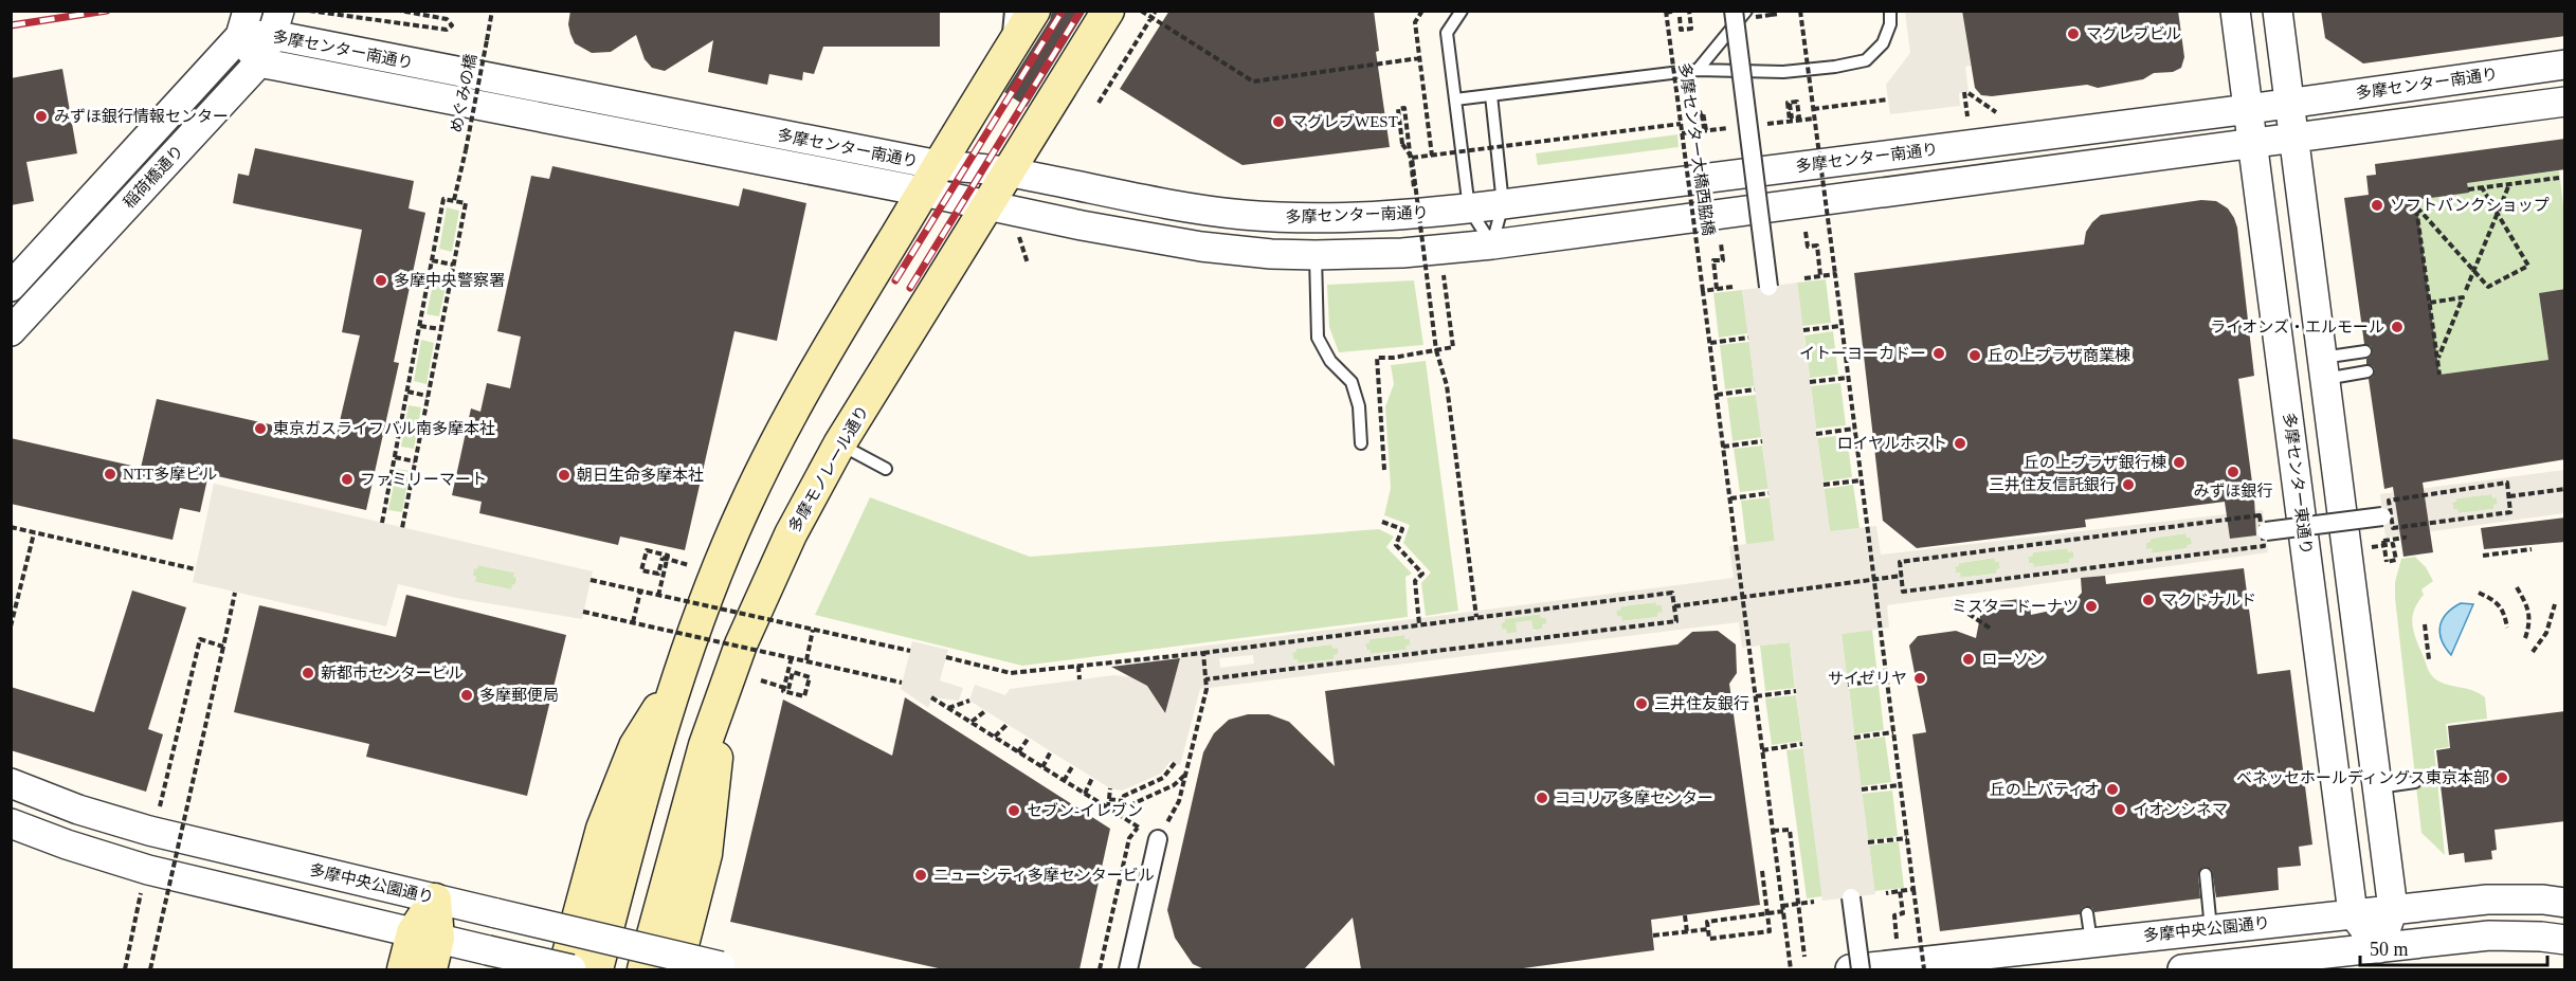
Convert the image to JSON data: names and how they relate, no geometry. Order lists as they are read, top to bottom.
{
  "streets": {
    "main road": ["多摩モノレール通り"],
    "street": [
      "多摩センター南通り",
      "稲荷橋通り",
      "多摩センター東通り",
      "多摩中央公園通り"
    ],
    "path": ["めぐみの橋", "多摩センター大橋西脇橋"]
  },
  "crossings": [
    ["多摩センター南通り", "稲荷橋通り"],
    ["多摩センター南通り", "多摩モノレール通り"],
    ["多摩センター南通り", "多摩センター東通り"],
    ["多摩センター東通り", "多摩中央公園通り"]
  ],
  "places": [
    "マグレブビル",
    "みずほ銀行情報センター",
    "マグレブWEST",
    "ソフトバンクショップ",
    "多摩中央警察署",
    "ライオンズ・エルモール",
    "イトーヨーカドー",
    "丘の上プラザ商業棟",
    "東京ガスライフバル南多摩本社",
    "ロイヤルホスト",
    "丘の上プラザ銀行棟",
    "みずほ銀行",
    "NTT多摩ビル",
    "朝日生命多摩本社",
    "ファミリーマート",
    "三井住友信託銀行",
    "マクドナルド",
    "ミスタードーナツ",
    "ローソン",
    "新都市センタービル",
    "サイゼリヤ",
    "多摩郵便局",
    "三井住友銀行",
    "ベネッセホールディングス東京本部",
    "丘の上パティオ",
    "ココリア多摩センター",
    "イオンシネマ",
    "セブン-イレブン",
    "ニューシティ多摩センタービル"
  ],
  "scale_bar": "50 m"
}
